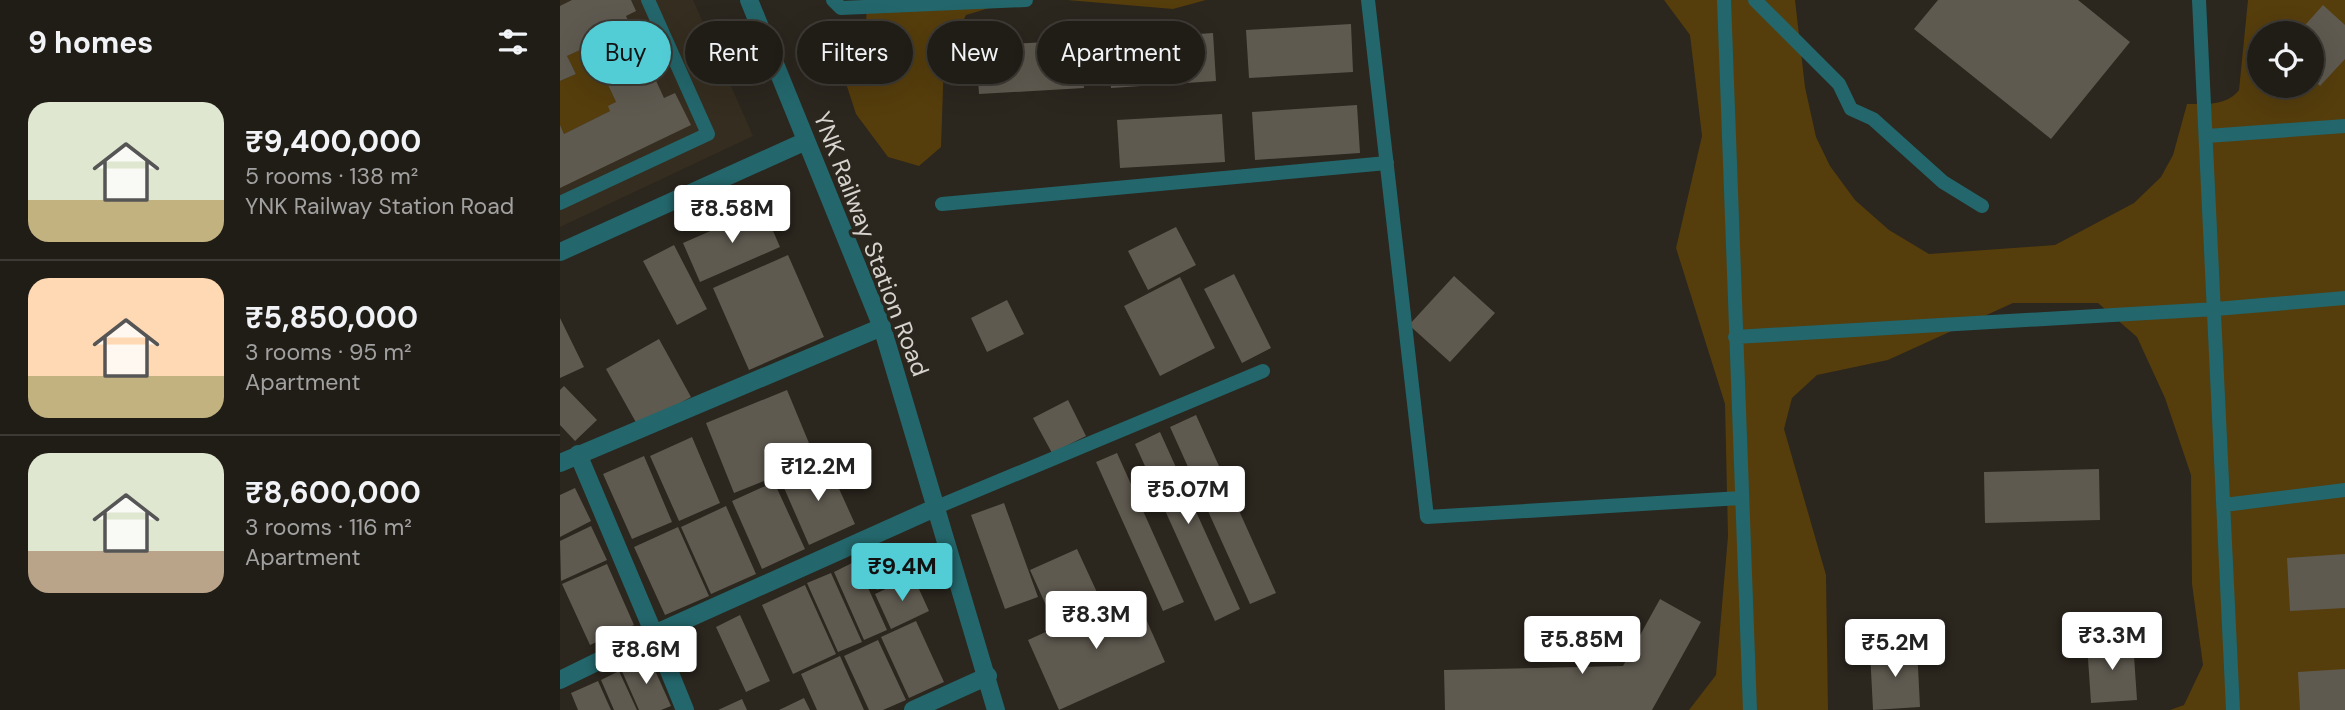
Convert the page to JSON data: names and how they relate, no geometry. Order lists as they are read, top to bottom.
{
  "streets": {
    "street": ["YNK Railway Station Road"]
  },
  "page": {
    "heading": "9 homes",
    "chip": [
      "Buy",
      "Rent",
      "Filters",
      "New",
      "Apartment"
    ],
    "list": [
      {
        "name": "₹9,400,000",
        "note": "5 rooms · 138 m² · YNK Railway Station Road"
      },
      {
        "name": "₹5,850,000",
        "note": "3 rooms · 95 m² · Apartment"
      },
      {
        "name": "₹8,600,000",
        "note": "3 rooms · 116 m² · Apartment"
      }
    ],
    "price": [
      "₹8.58M",
      "₹12.2M",
      "₹5.07M",
      "₹9.4M",
      "₹8.3M",
      "₹3.3M",
      "₹5.85M",
      "₹5.2M",
      "₹8.6M"
    ]
  }
}
